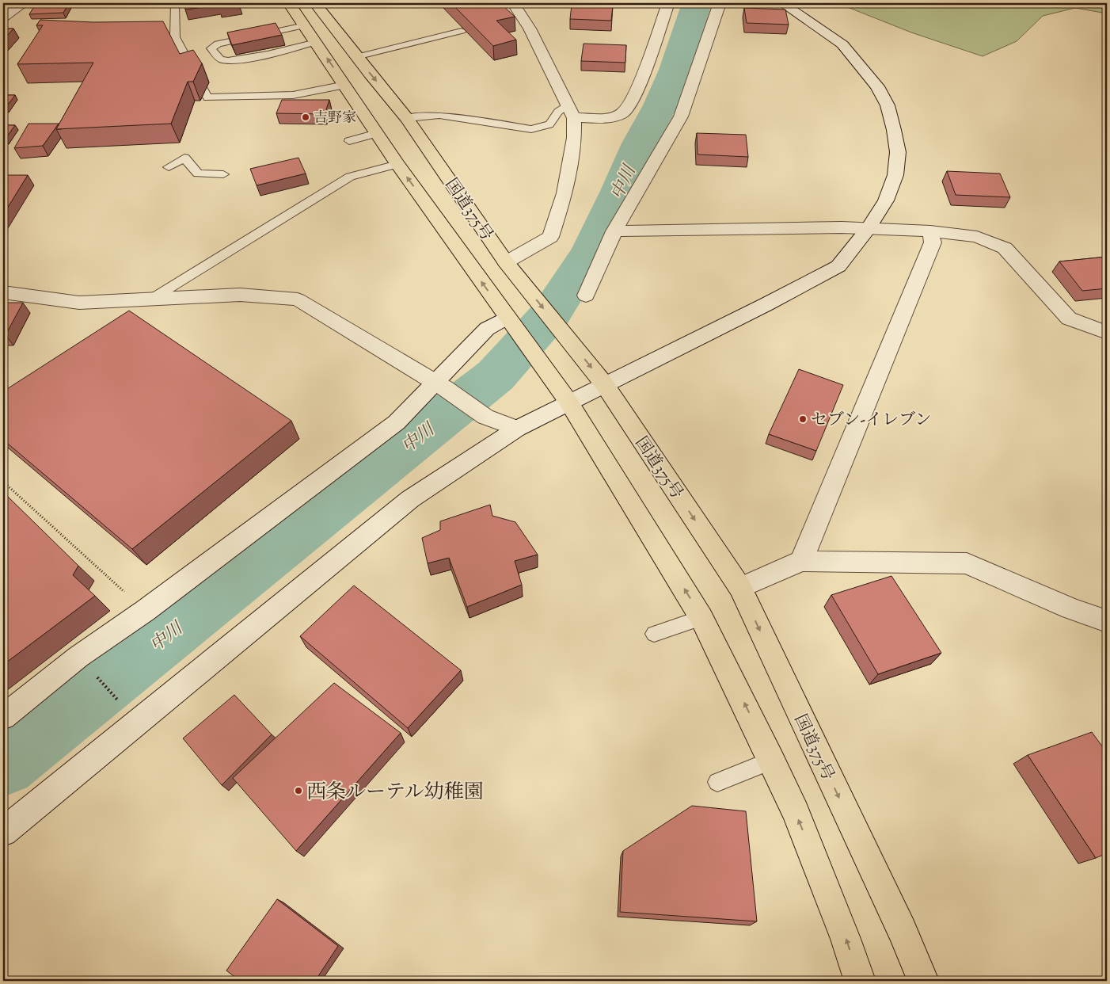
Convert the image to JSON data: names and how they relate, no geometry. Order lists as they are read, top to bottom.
{
  "streets": {
    "highway": ["国道375号"]
  },
  "water": ["中川"],
  "places": ["吉野家", "セブン-イレブン", "西条ルーテル幼稚園"]
}
